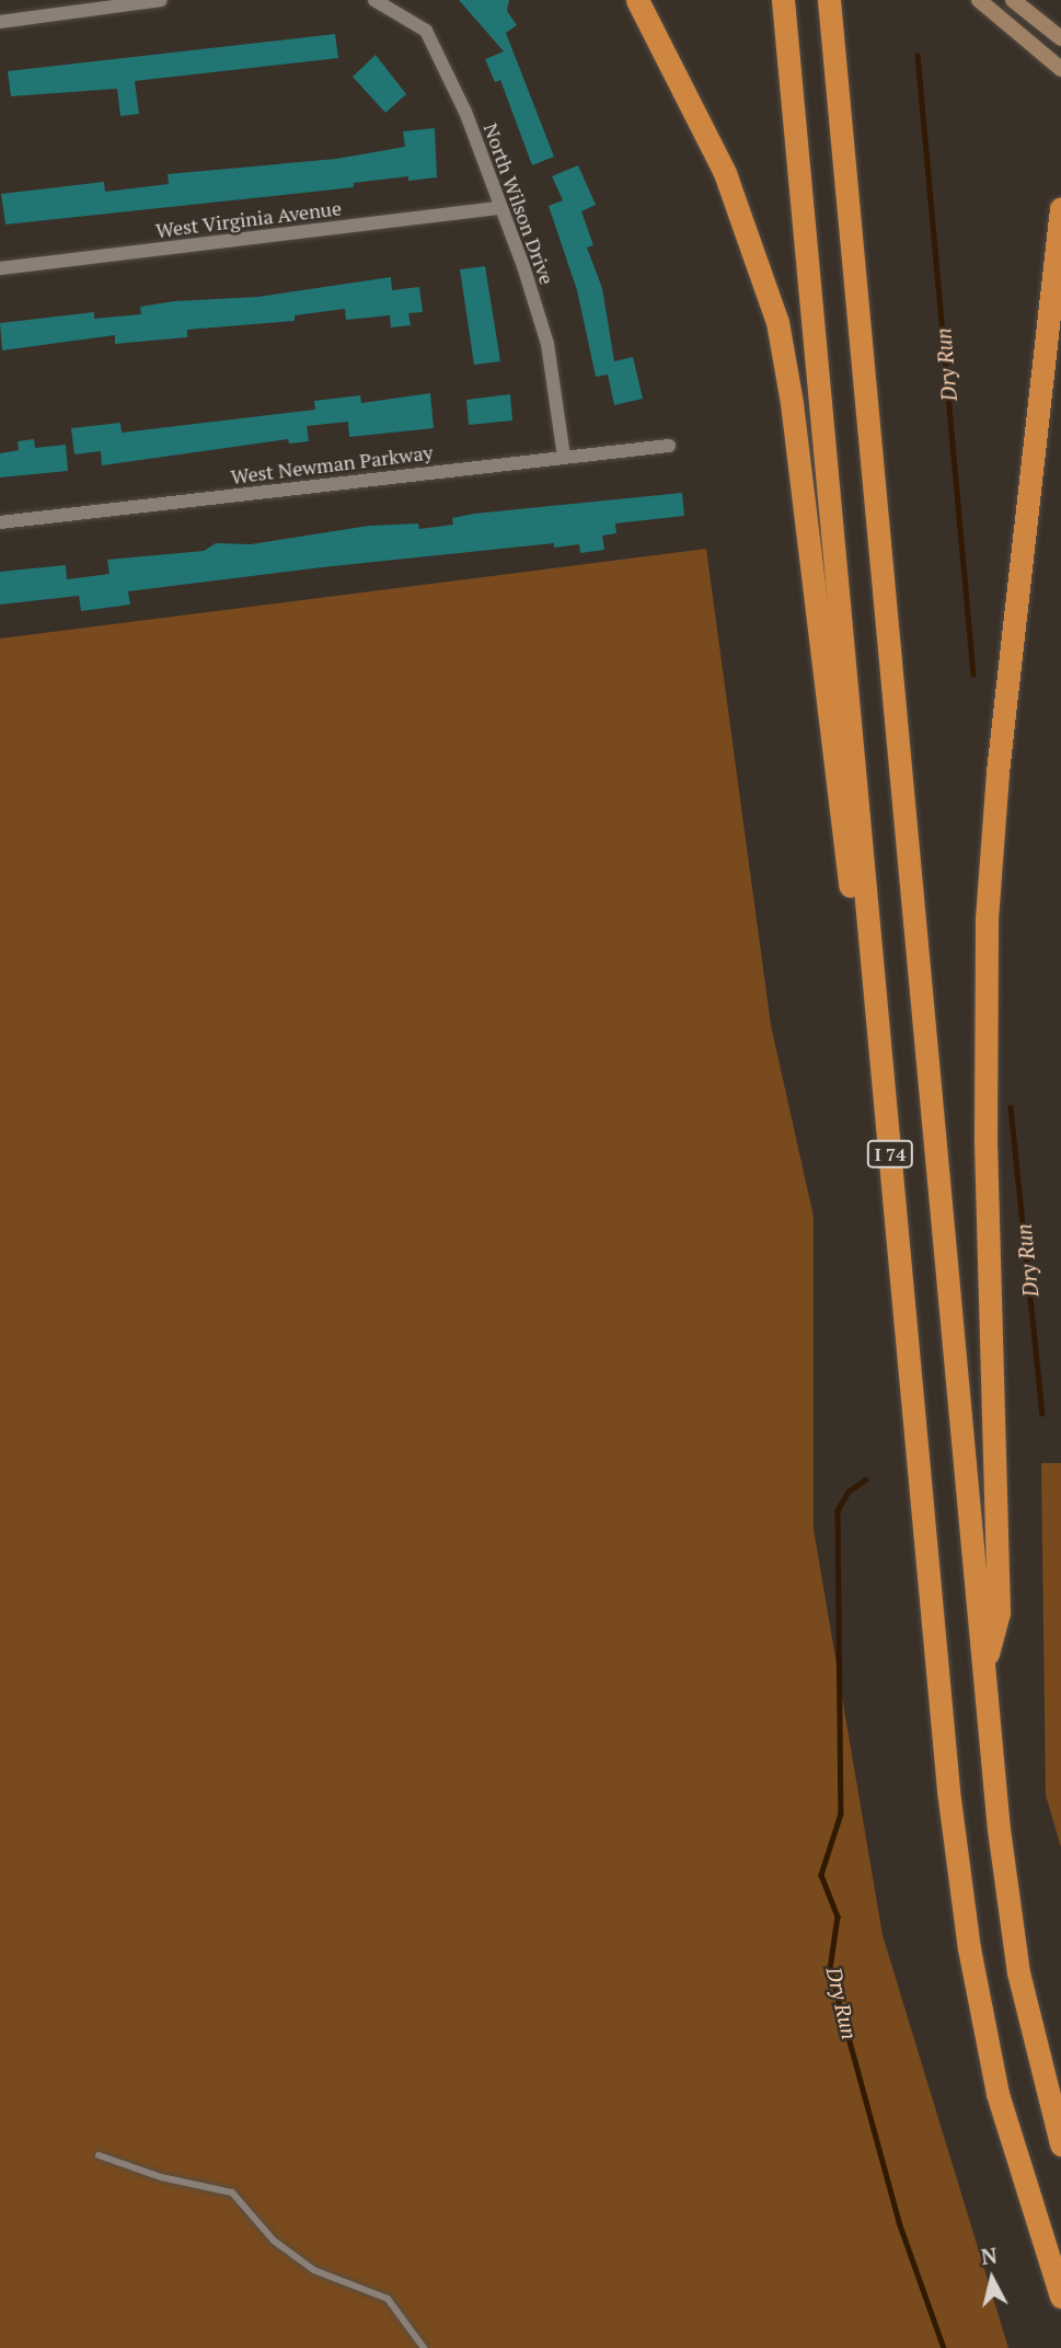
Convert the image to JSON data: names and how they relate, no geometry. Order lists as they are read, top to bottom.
{
  "streets": {
    "highway": ["I 74"],
    "street": ["North Wilson Drive", "West Virginia Avenue", "West Newman Parkway"]
  },
  "crossings": [
    ["North Wilson Drive", "West Virginia Avenue"],
    ["North Wilson Drive", "West Newman Parkway"]
  ],
  "water": ["Dry Run"],
  "north": "top"
}
